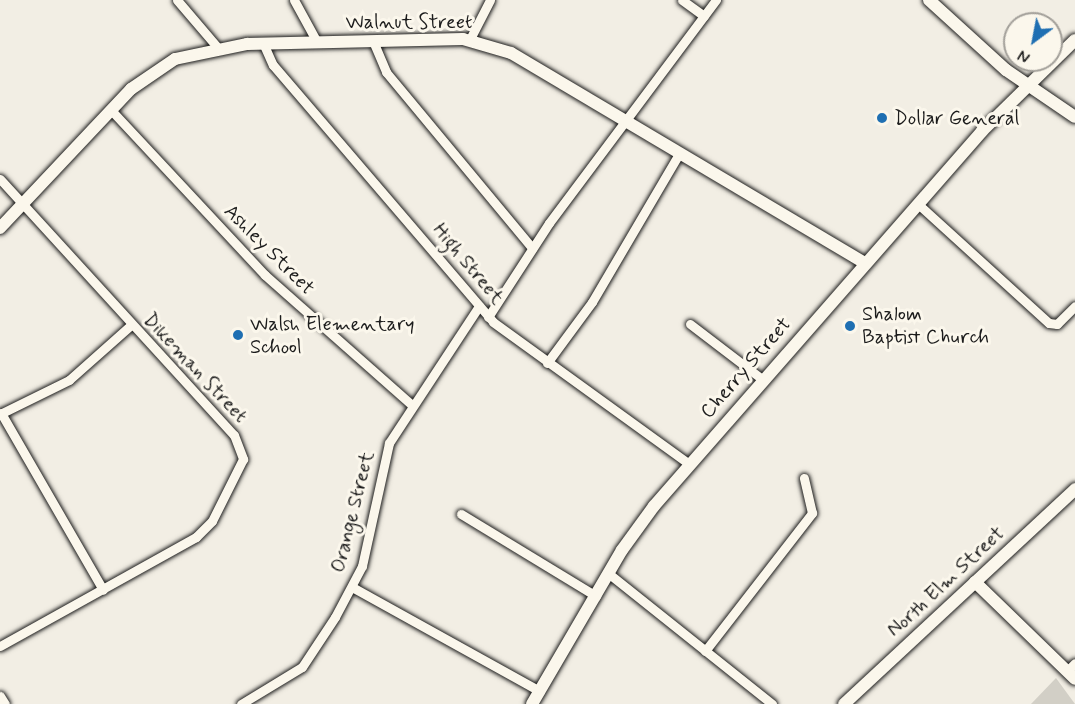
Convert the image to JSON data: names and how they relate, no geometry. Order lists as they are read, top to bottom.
{
  "streets": {
    "main road": ["Walnut Street", "Cherry Street", "North Elm Street"],
    "street": [
      "Ashley Street",
      "High Street",
      "Dikeman Street",
      "Orange Street"
    ]
  },
  "crossings": [
    ["Walnut Street", "Ashley Street"],
    ["Walnut Street", "High Street"],
    ["Walnut Street", "Dikeman Street"],
    ["Walnut Street", "Cherry Street"],
    ["Ashley Street", "Orange Street"],
    ["High Street", "Cherry Street"],
    ["High Street", "Orange Street"]
  ],
  "places": ["Dollar General", "Shalom Baptist Church", "Walsh Elementary School"],
  "north": "bottom left"
}
